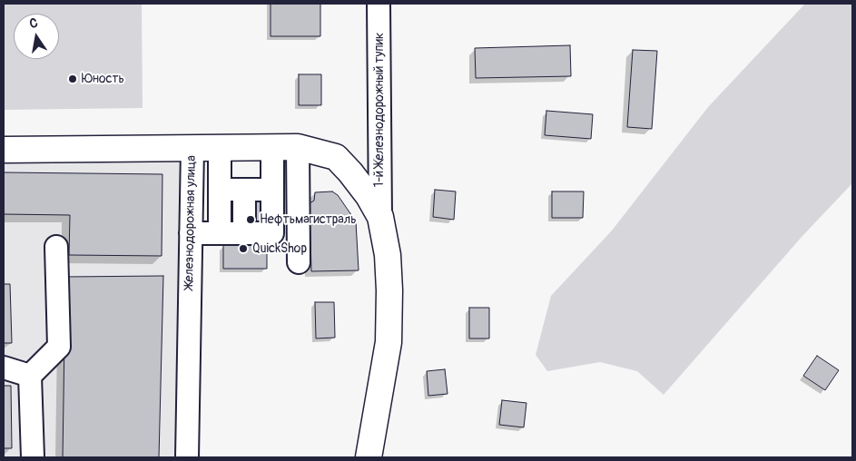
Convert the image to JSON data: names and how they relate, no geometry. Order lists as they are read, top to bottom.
{
  "streets": {
    "main road": ["Железнодорожная улица"],
    "street": ["1-й Железнодорожный тупик"]
  },
  "places": ["Юность", "Нефтьмагистраль", "QuickShop"],
  "north": "top"
}
